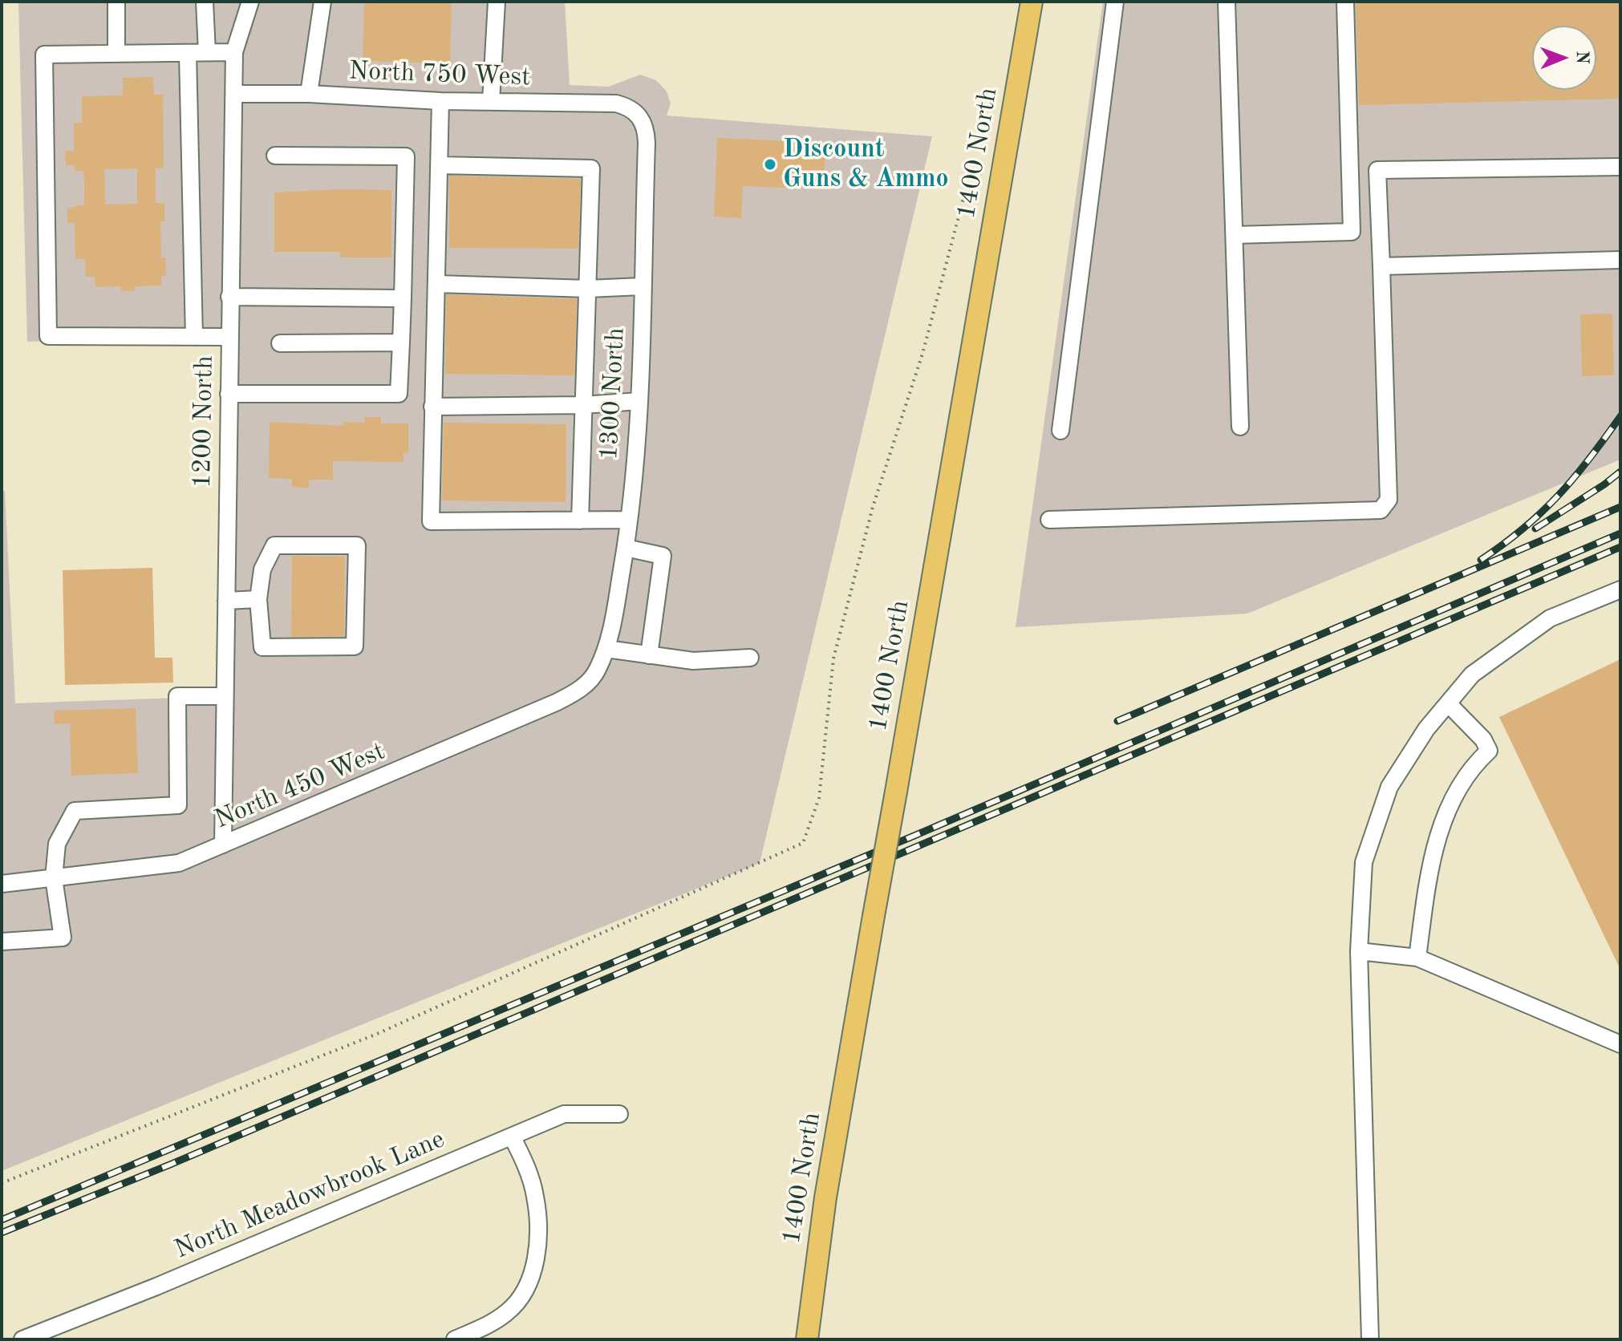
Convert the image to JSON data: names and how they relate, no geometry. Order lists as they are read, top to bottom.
{
  "streets": {
    "main road": ["1400 North"],
    "street": [
      "North 750 West",
      "1300 North",
      "1200 North",
      "North 450 West",
      "North Meadowbrook Lane"
    ]
  },
  "crossings": [
    ["North 750 West", "1300 North"],
    ["North 750 West", "1200 North"],
    ["1300 North", "North 450 West"],
    ["1200 North", "North 450 West"]
  ],
  "places": ["Discount Guns & Ammo"],
  "north": "right"
}
